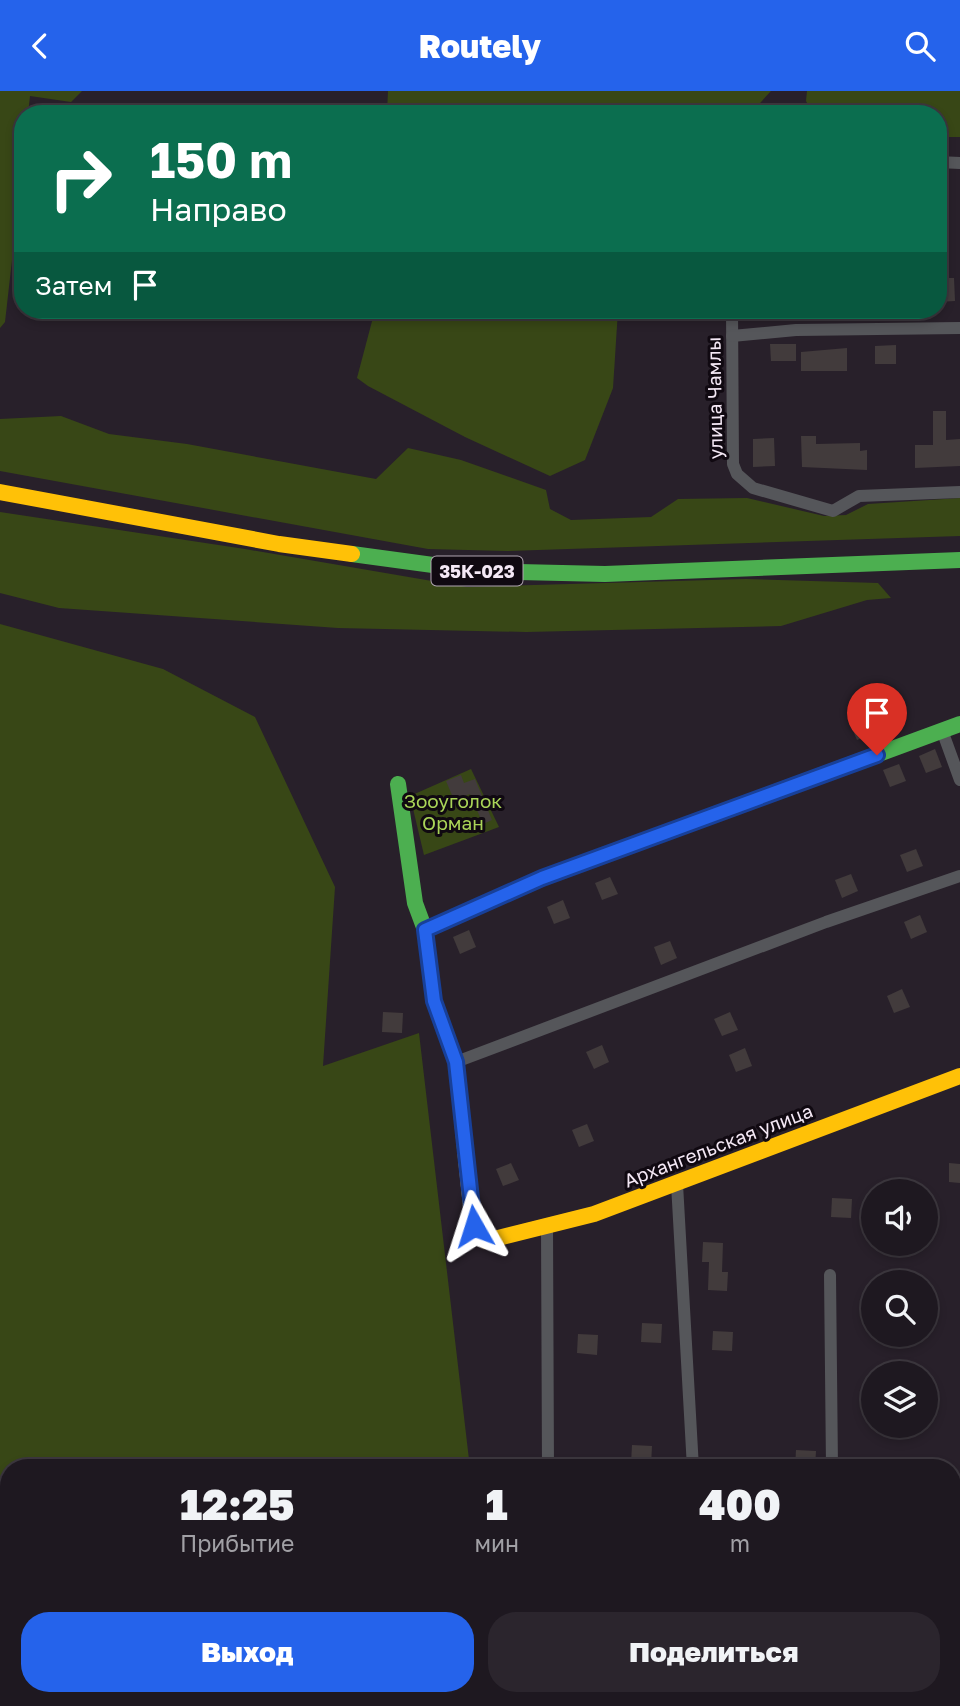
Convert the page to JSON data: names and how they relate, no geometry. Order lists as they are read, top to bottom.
{
  "streets": {
    "street": ["улица Чамлы", "35К-023", "Архангельская улица"]
  },
  "parks": ["Зооуголок Орман"],
  "page": {
    "header": "Routely",
    "turn": ["150 m", "Направо"],
    "then": "Затем",
    "eta": [
      "12:25",
      "Прибытие",
      "1",
      "мин",
      "400",
      "m"
    ],
    "buttons": ["Выход", "Поделиться"]
  }
}
